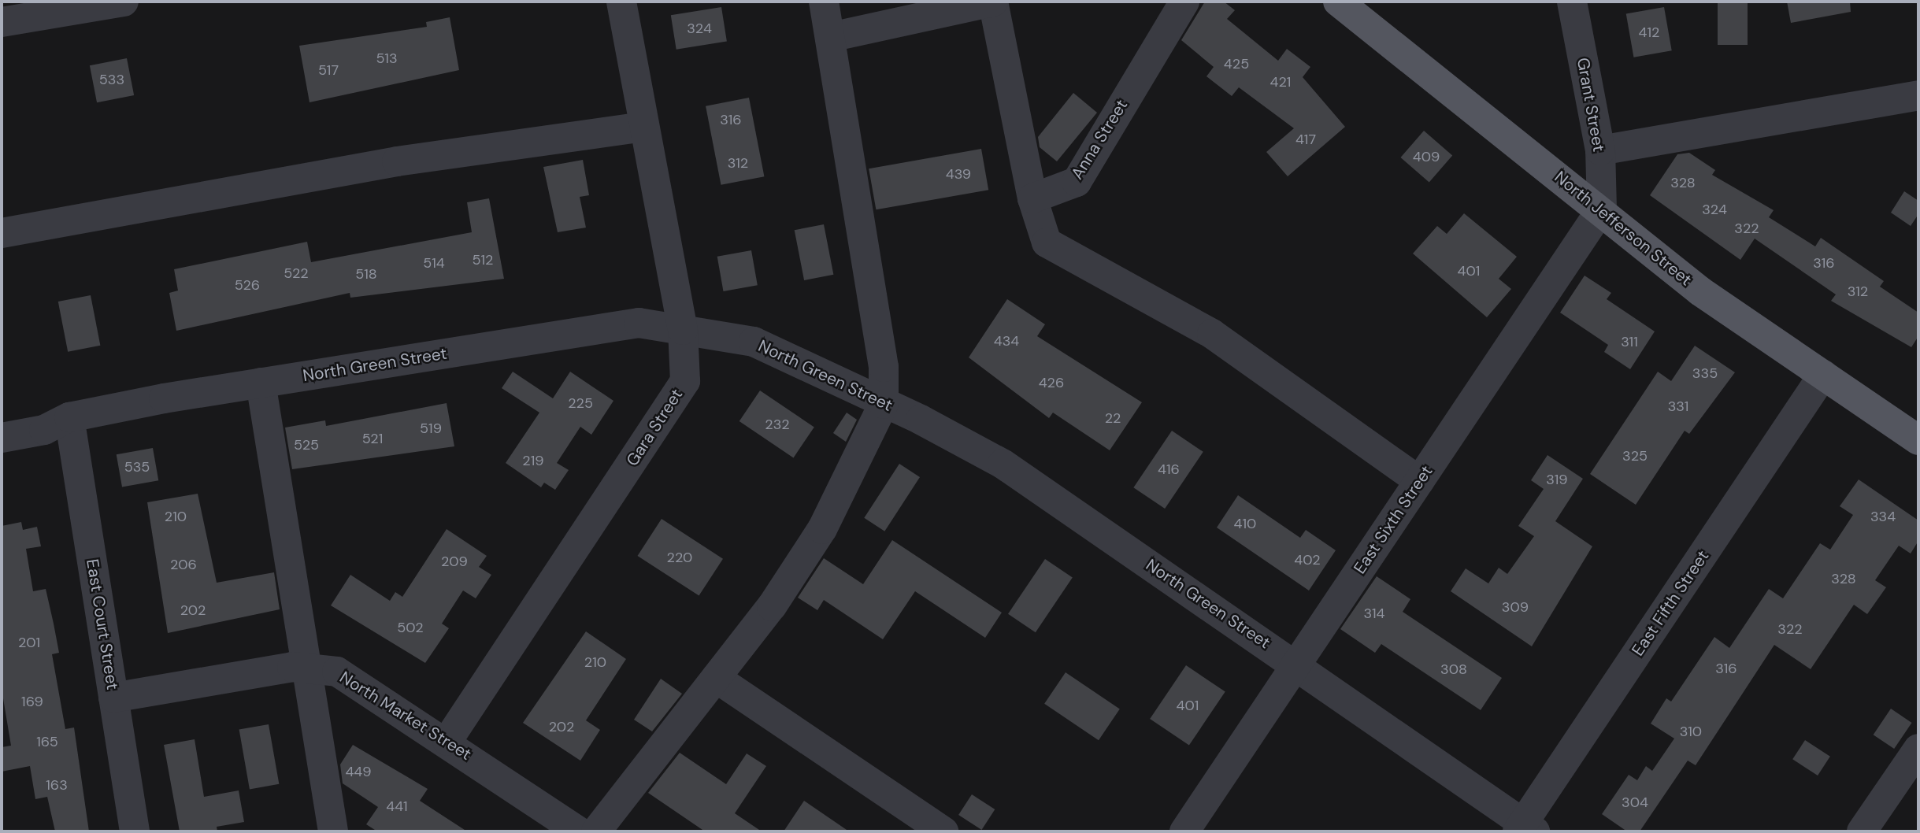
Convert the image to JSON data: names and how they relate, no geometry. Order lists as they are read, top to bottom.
{
  "streets": {
    "main road": ["North Jefferson Street"],
    "street": [
      "Grant Street",
      "Anna Street",
      "North Green Street",
      "Gara Street",
      "East Sixth Street",
      "East Fifth Street",
      "East Court Street",
      "North Market Street"
    ]
  },
  "crossings": [
    ["Grant Street", "North Jefferson Street"],
    ["Grant Street", "East Sixth Street"],
    ["North Jefferson Street", "East Sixth Street"],
    ["North Jefferson Street", "East Fifth Street"],
    ["North Green Street", "Gara Street"],
    ["North Green Street", "East Sixth Street"],
    ["North Green Street", "East Fifth Street"],
    ["North Green Street", "East Court Street"],
    ["Gara Street", "North Market Street"],
    ["East Court Street", "North Market Street"]
  ],
  "house_numbers": [
    "324",
    "412",
    "513",
    "425",
    "517",
    "533",
    "421",
    "316",
    "417",
    "409",
    "312",
    "439",
    "328",
    "324",
    "322",
    "512",
    "514",
    "316",
    "401",
    "522",
    "518",
    "526",
    "312",
    "434",
    "311",
    "335",
    "426",
    "225",
    "331",
    "22",
    "232",
    "519",
    "521",
    "525",
    "325",
    "219",
    "535",
    "416",
    "319",
    "210",
    "334",
    "410",
    "220",
    "402",
    "209",
    "206",
    "328",
    "309",
    "202",
    "314",
    "502",
    "322",
    "201",
    "210",
    "316",
    "308",
    "169",
    "401",
    "202",
    "310",
    "165",
    "449",
    "163",
    "304",
    "441"
  ]
}
